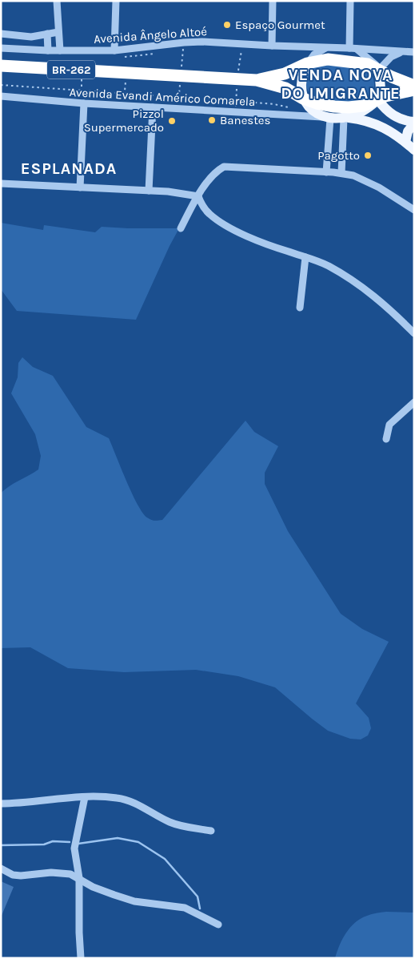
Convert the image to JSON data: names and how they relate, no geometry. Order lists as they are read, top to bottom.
{
  "streets": {
    "highway": ["BR-262"],
    "street": ["Avenida Ângelo Altoé", "Avenida Evandi Américo Comarela"]
  },
  "districts": ["VENDA NOVA DO IMIGRANTE", "ESPLANADA"],
  "places": [
    "Espaço Gourmet",
    "Banestes",
    "Pizzol Supermercado",
    "Pagotto"
  ]
}
